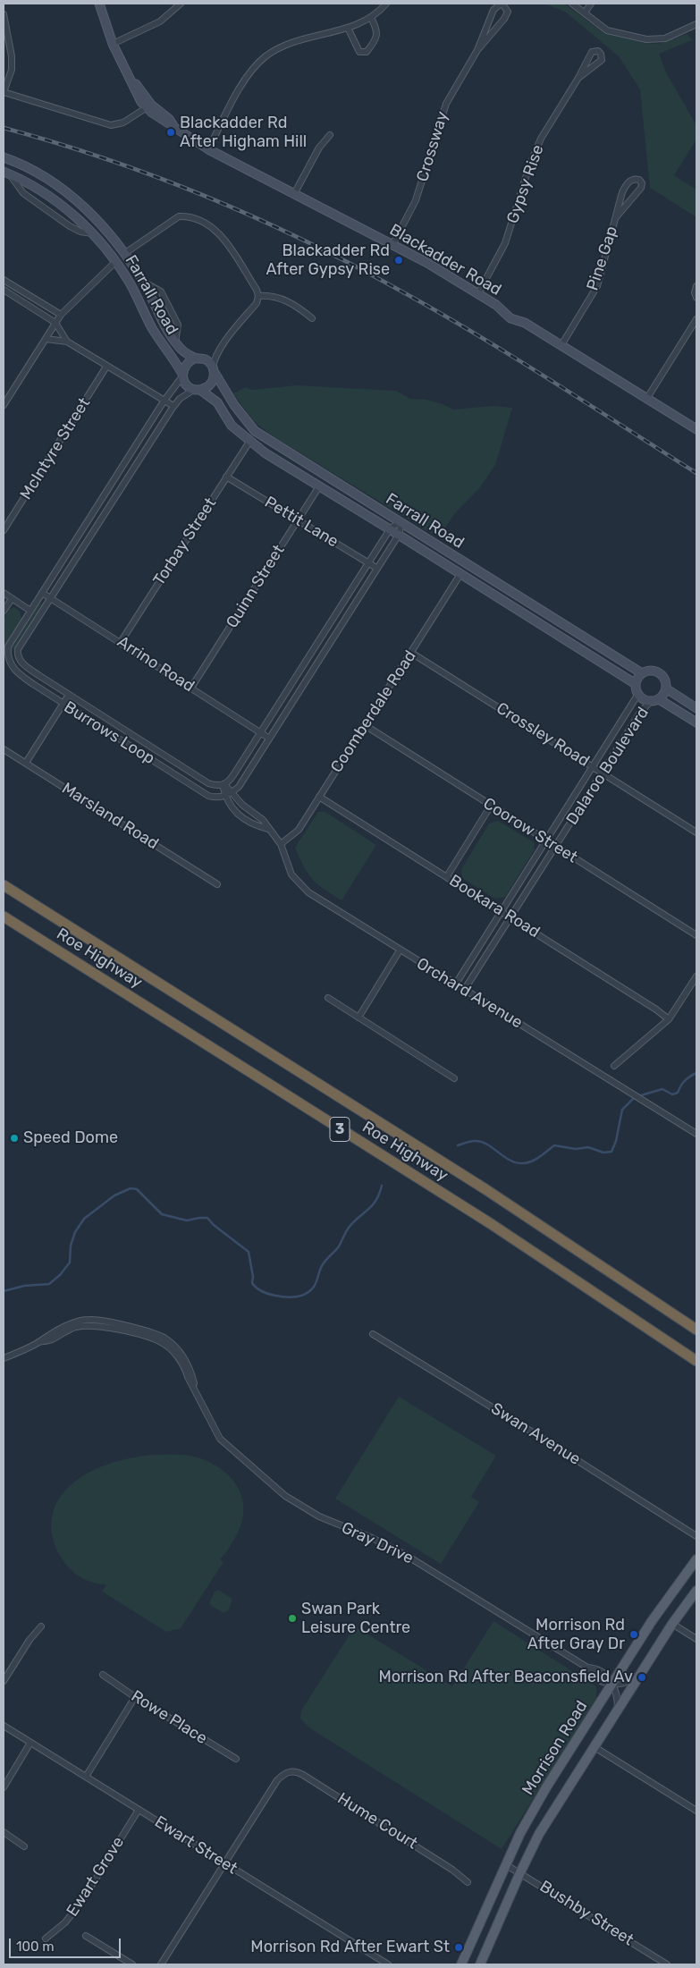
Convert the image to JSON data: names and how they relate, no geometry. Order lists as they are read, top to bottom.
{
  "streets": {
    "highway": ["Roe Highway", "3"],
    "main road": ["Blackadder Road", "Farrall Road", "Morrison Road"],
    "street": [
      "Crossway",
      "Gypsy Rise",
      "Pine Gap",
      "McIntyre Street",
      "Pettit Lane",
      "Torbay Street",
      "Quinn Street",
      "Arrino Road",
      "Coomberdale Road",
      "Burrows Loop",
      "Crossley Road",
      "Dalaroo Boulevard",
      "Marsland Road",
      "Coorow Street",
      "Bookara Road",
      "Orchard Avenue",
      "Swan Avenue",
      "Gray Drive",
      "Rowe Place",
      "Hume Court",
      "Ewart Street",
      "Ewart Grove",
      "Bushby Street"
    ]
  },
  "crossings": [
    ["Crossway", "Blackadder Road"],
    ["Gypsy Rise", "Blackadder Road"],
    ["Pine Gap", "Blackadder Road"],
    ["Farrall Road", "Torbay Street"],
    ["Farrall Road", "Quinn Street"],
    ["Farrall Road", "Coomberdale Road"],
    ["Farrall Road", "Dalaroo Boulevard"],
    ["Pettit Lane", "Torbay Street"],
    ["Pettit Lane", "Quinn Street"],
    ["Torbay Street", "Arrino Road"],
    ["Quinn Street", "Arrino Road"],
    ["Coomberdale Road", "Crossley Road"],
    ["Coomberdale Road", "Coorow Street"],
    ["Coomberdale Road", "Bookara Road"],
    ["Coomberdale Road", "Orchard Avenue"],
    ["Burrows Loop", "Orchard Avenue"],
    ["Crossley Road", "Dalaroo Boulevard"],
    ["Dalaroo Boulevard", "Coorow Street"],
    ["Dalaroo Boulevard", "Bookara Road"],
    ["Dalaroo Boulevard", "Orchard Avenue"],
    ["Gray Drive", "Morrison Road"],
    ["Morrison Road", "Bushby Street"],
    ["Hume Court", "Ewart Street"],
    ["Ewart Street", "Ewart Grove"]
  ],
  "places": [
    "Blackadder Rd After Higham Hill",
    "Blackadder Rd After Gypsy Rise",
    "Speed Dome",
    "Swan Park Leisure Centre",
    "Morrison Rd After Gray Dr",
    "Morrison Rd After Beaconsfield Av",
    "Morrison Rd After Ewart St"
  ],
  "scale_bar": "100 m"
}
